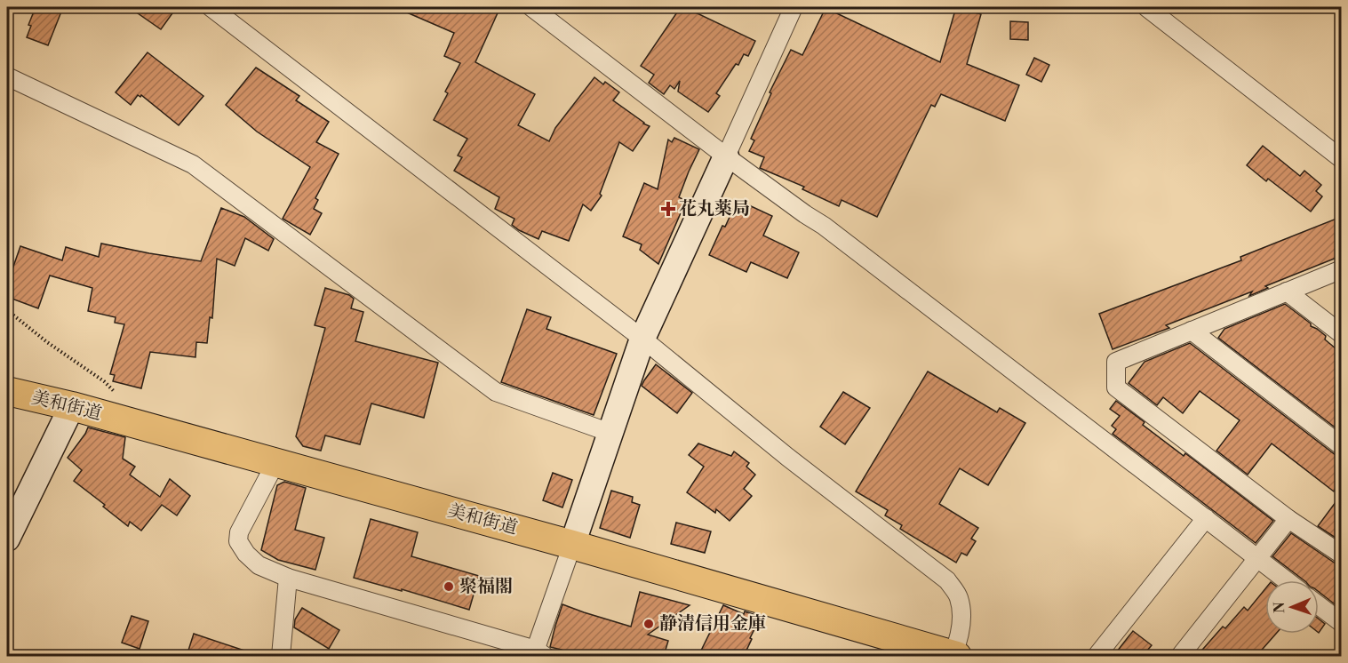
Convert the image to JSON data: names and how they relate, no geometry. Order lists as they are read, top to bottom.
{
  "streets": {
    "main road": ["美和街道"]
  },
  "places": {
    "health": ["花丸薬局"],
    "other": ["聚福閣", "静清信用金庫"]
  },
  "north": "left"
}
